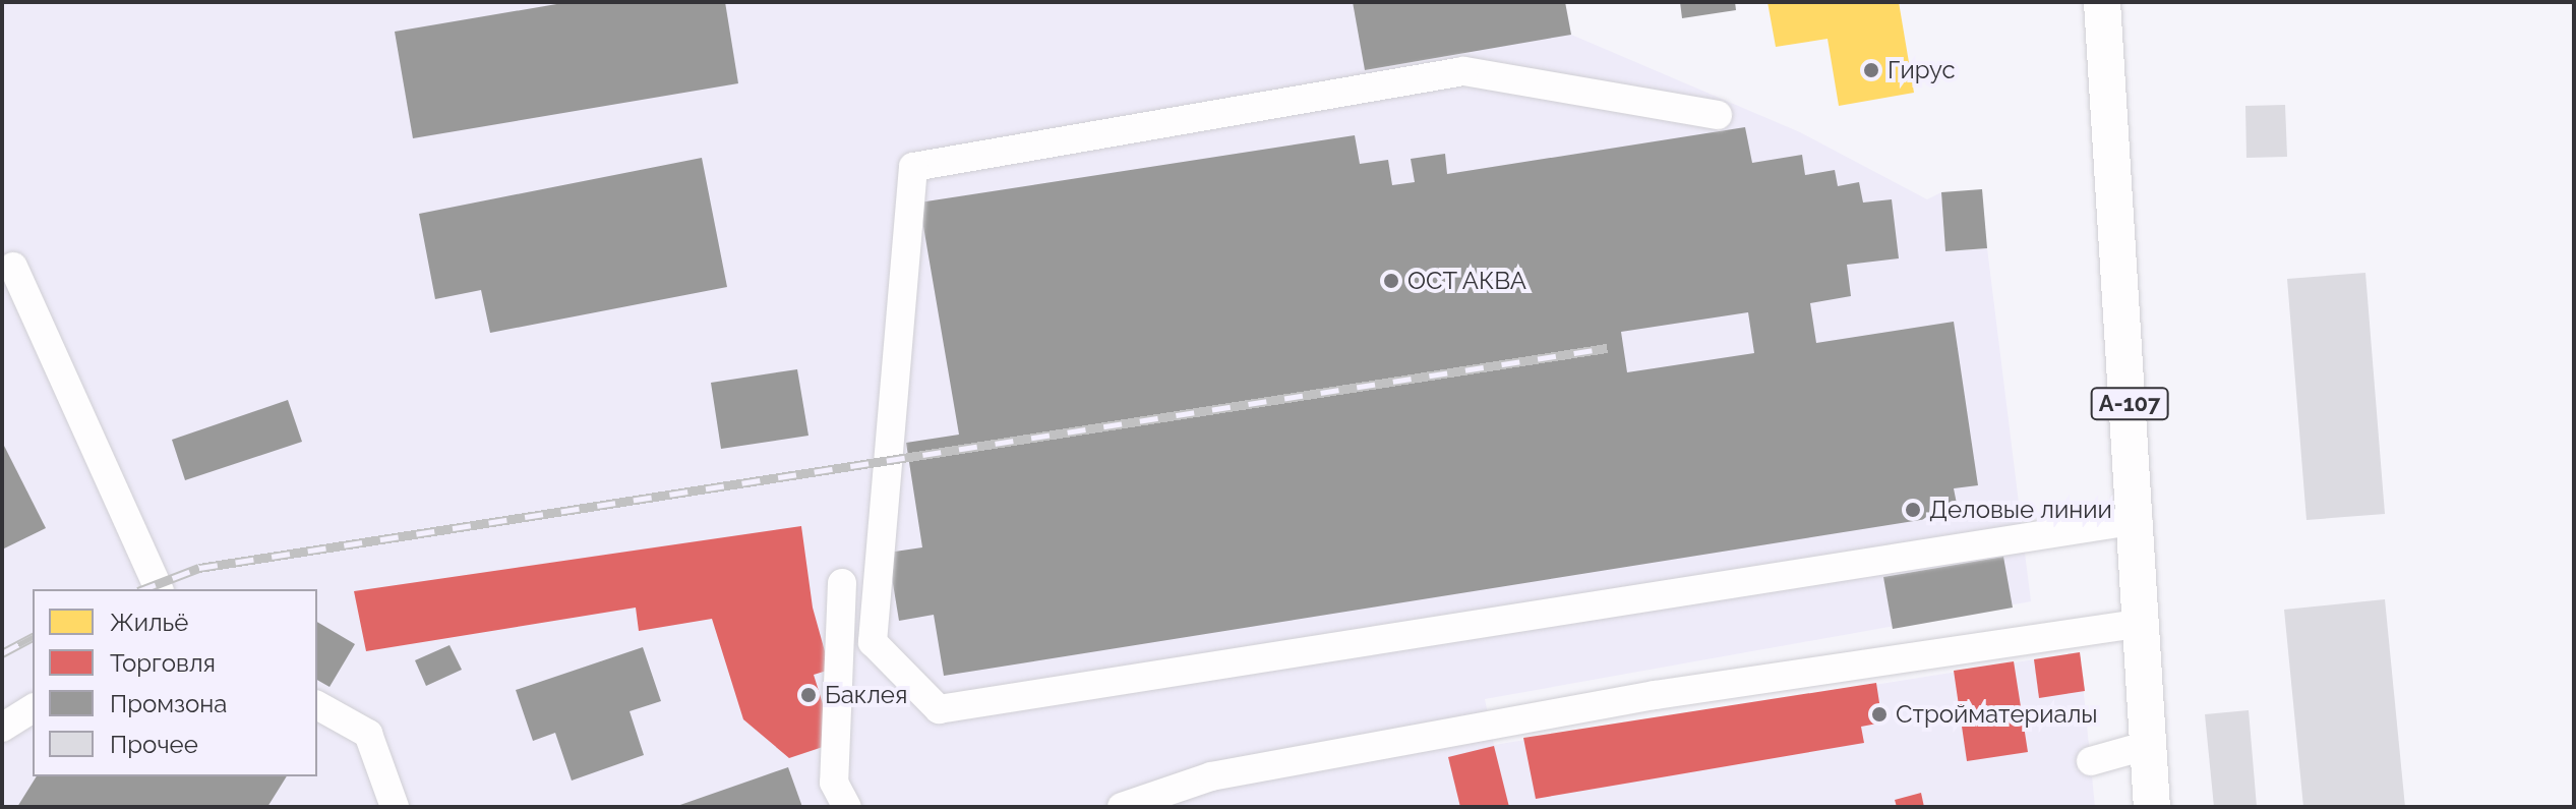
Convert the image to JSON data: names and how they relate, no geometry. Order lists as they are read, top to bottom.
{
  "streets": {
    "main road": ["А-107"]
  },
  "places": [
    "Гирус",
    "ОСТ АКВА",
    "Деловые линии",
    "Баклея",
    "Стройматериалы"
  ],
  "legend": [
    "Жильё",
    "Торговля",
    "Промзона",
    "Прочее"
  ]
}
